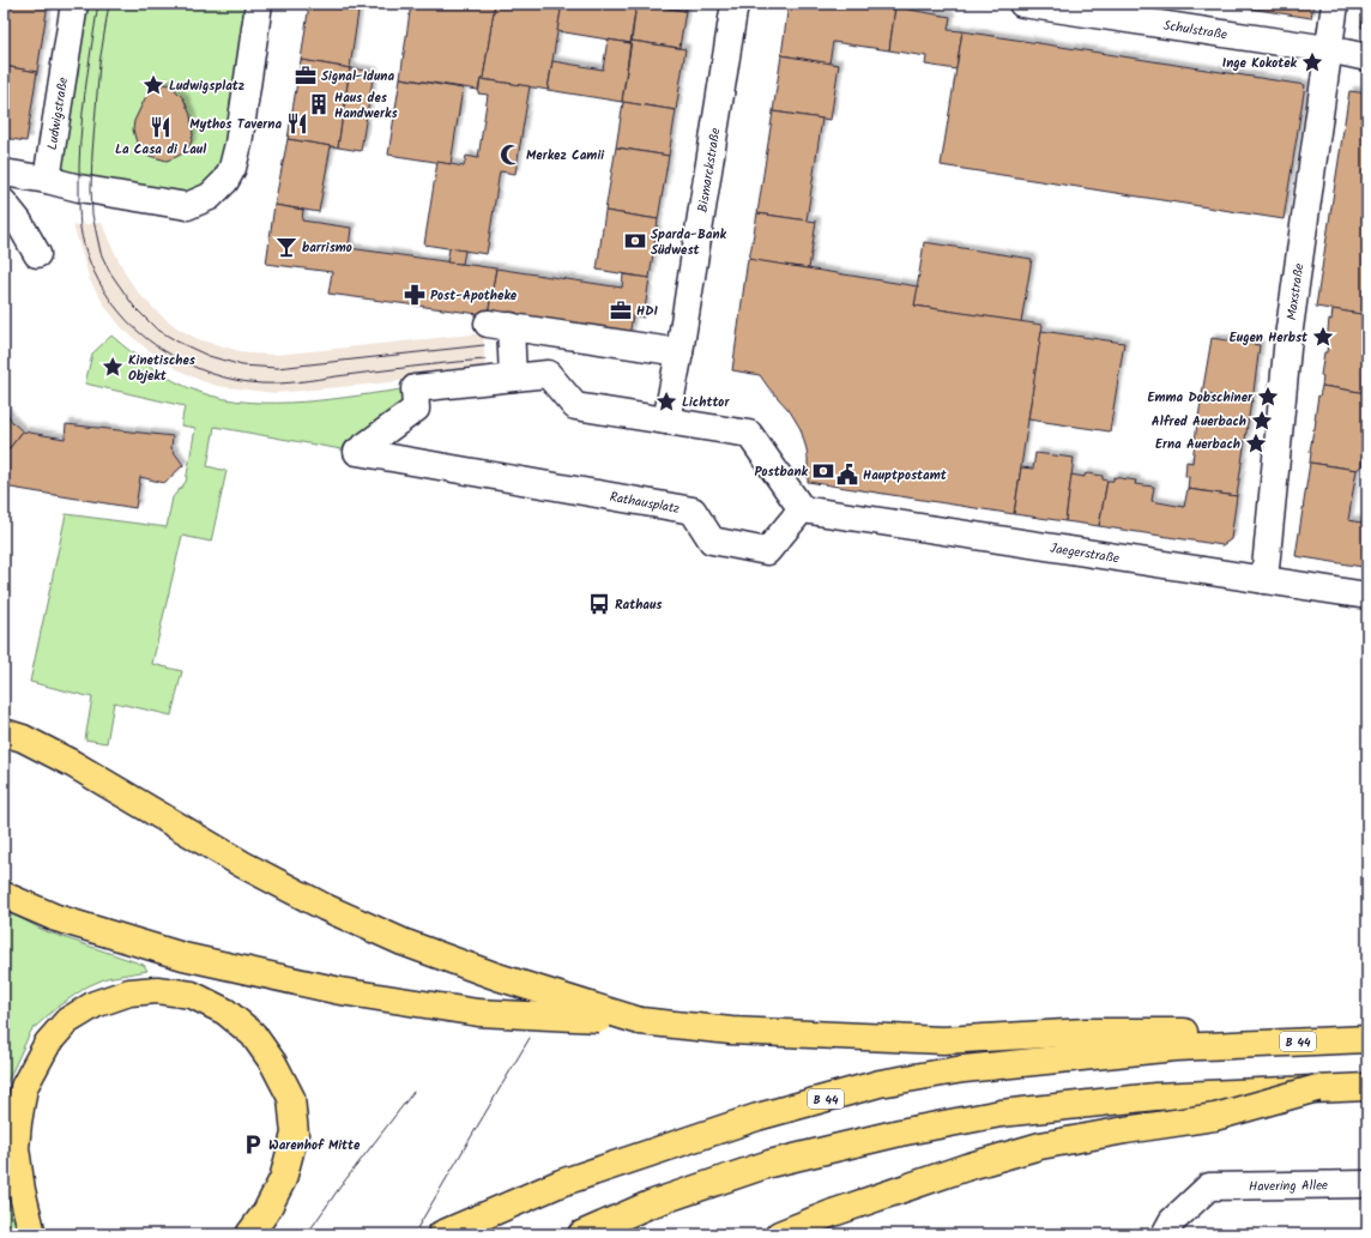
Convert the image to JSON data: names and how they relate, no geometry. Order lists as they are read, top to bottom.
{
  "streets": {
    "highway": ["B 44"],
    "street": [
      "Schulstraße",
      "Ludwigstraße",
      "Bismarckstraße",
      "Maxstraße",
      "Rathausplatz",
      "Jaegerstraße",
      "Havering Allee"
    ]
  },
  "crossings": [
    ["Schulstraße", "Maxstraße"],
    ["Bismarckstraße", "Rathausplatz"],
    ["Maxstraße", "Jaegerstraße"],
    ["Rathausplatz", "Jaegerstraße"]
  ],
  "places": {
    "place": [
      "Inge Kokotek",
      "Ludwigsplatz",
      "Eugen Herbst",
      "Kinetisches Objekt",
      "Emma Dobschiner",
      "Lichttor",
      "Alfred Auerbach",
      "Erna Auerbach"
    ],
    "office": ["Signal-Iduna", "HDI"],
    "building": ["Haus des Handwerks"],
    "restaurant": ["Mythos Taverna", "La Casa di Laul"],
    "mosque": ["Merkez Camii"],
    "bank": ["Sparda-Bank Südwest", "Postbank"],
    "bar": ["barrismo"],
    "pharmacy": ["Post-Apotheke"],
    "public building": ["Hauptpostamt"],
    "bus stop": ["Rathaus"],
    "parking": ["Warenhof Mitte"]
  }
}
